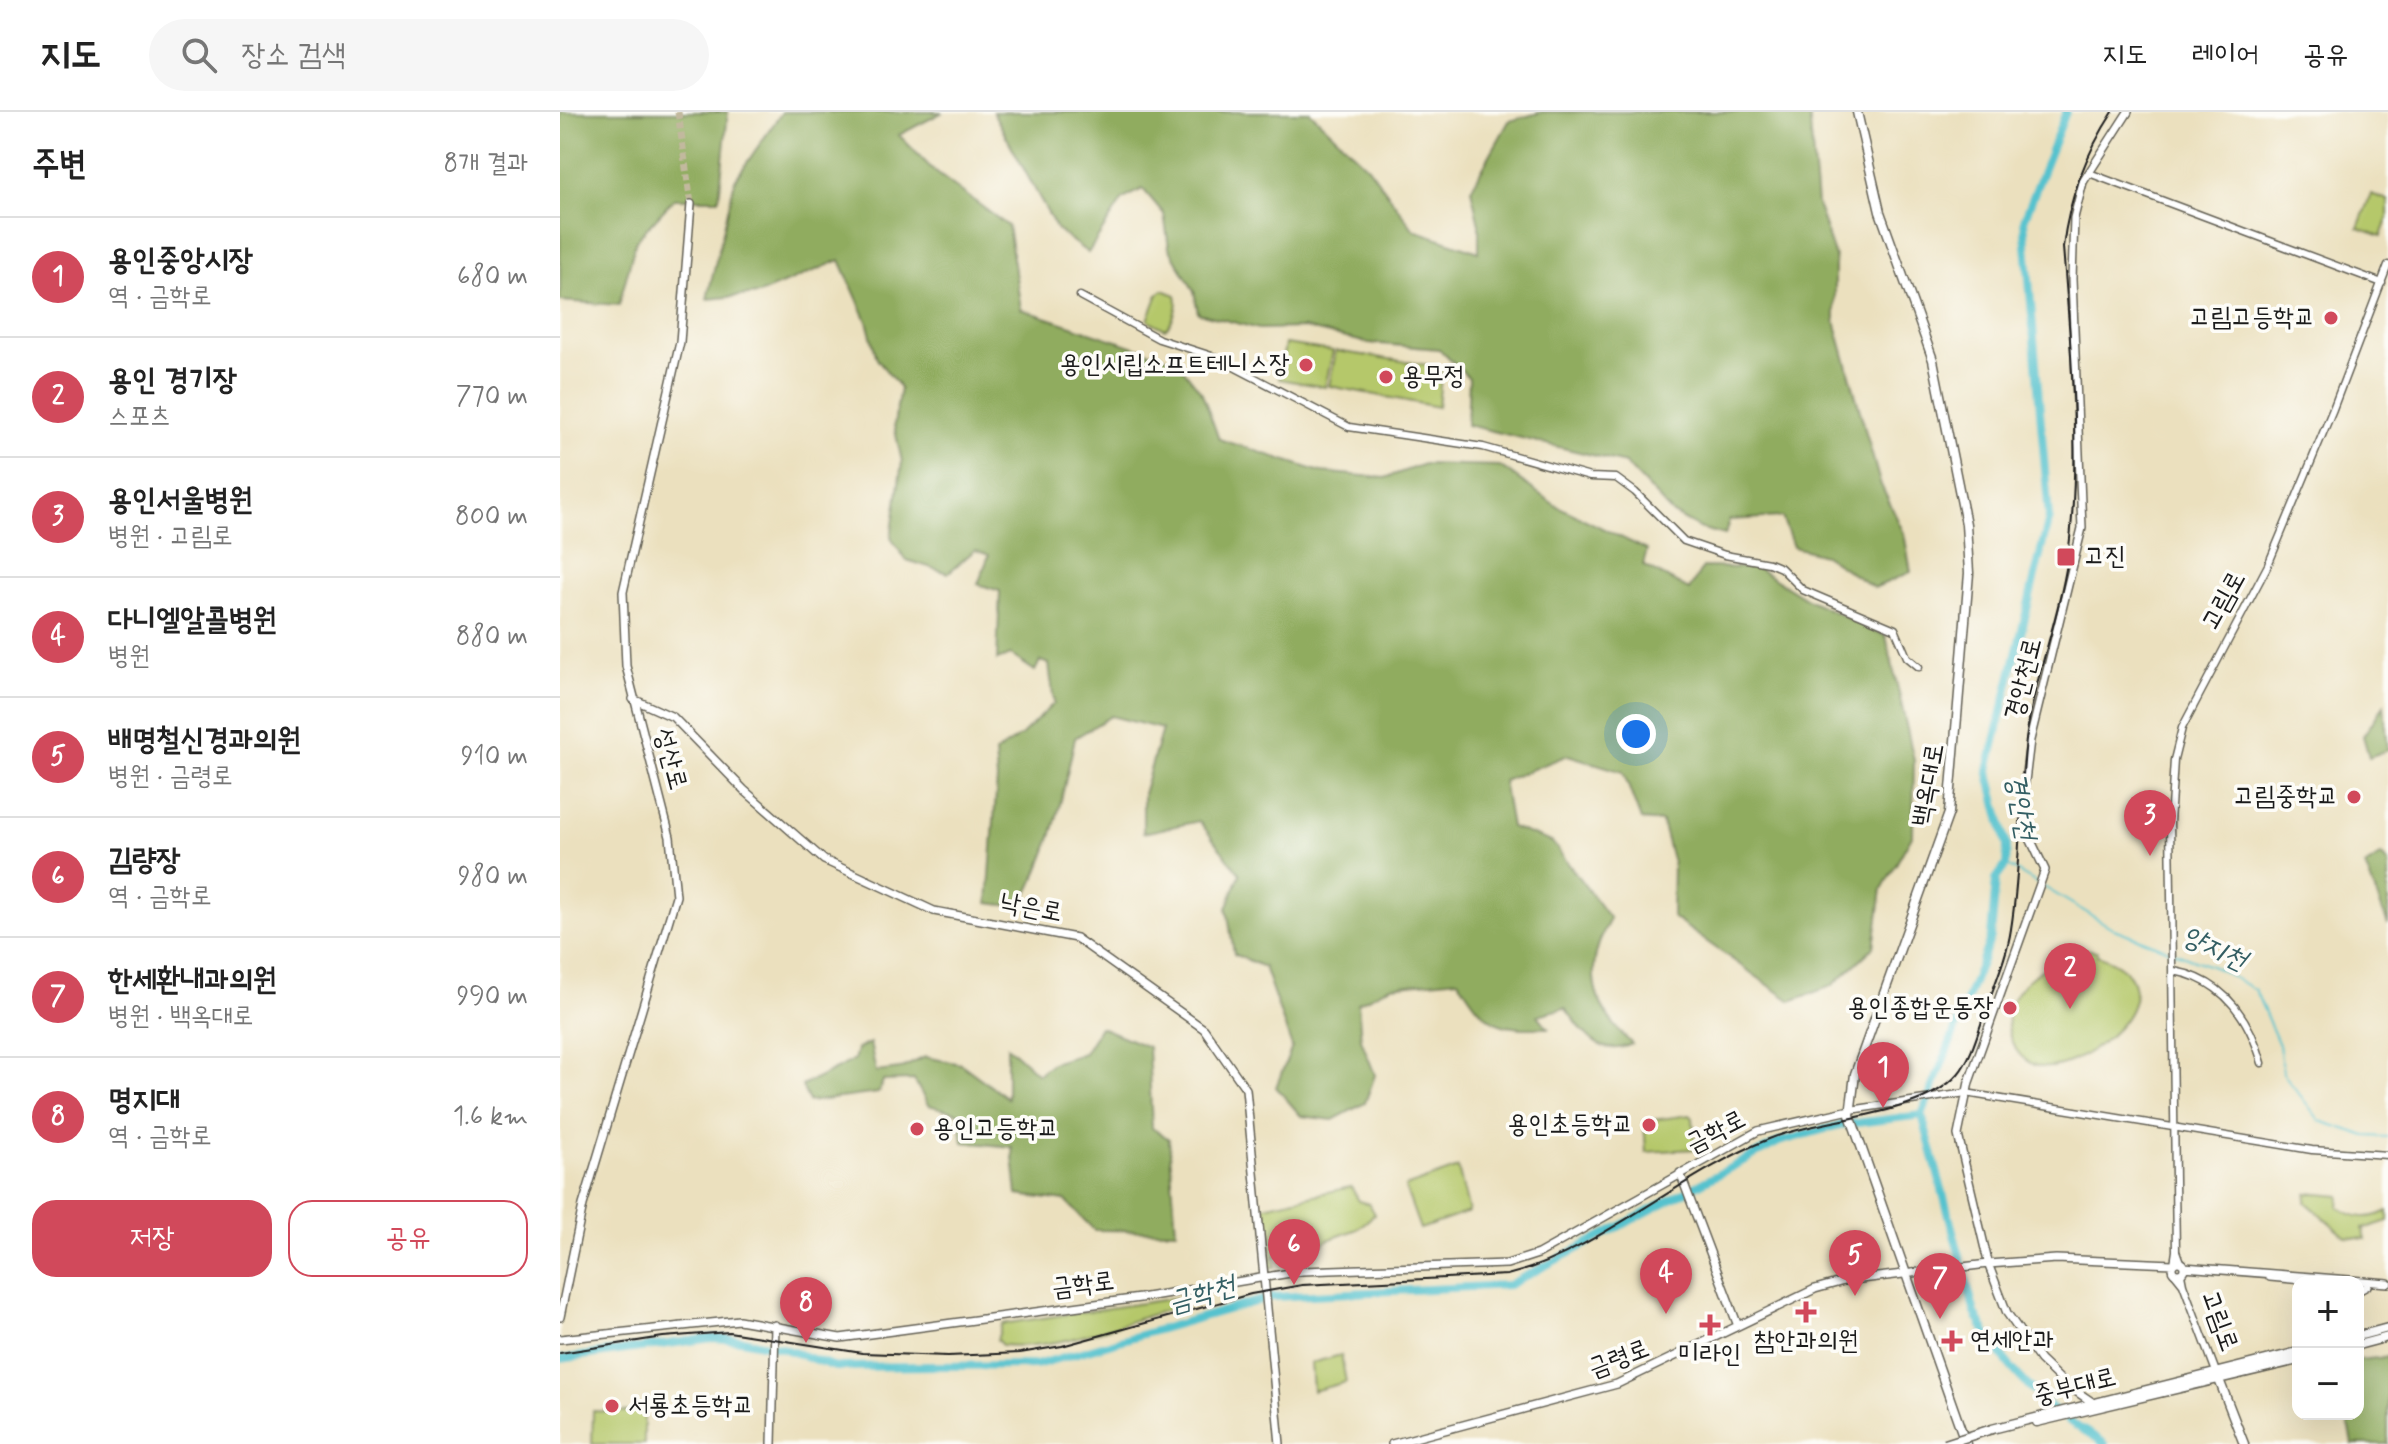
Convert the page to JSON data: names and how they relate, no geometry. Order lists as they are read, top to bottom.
{
  "streets": {
    "main road": [
      "경안천로",
      "성산로",
      "백옥대로",
      "낙은로",
      "금학로",
      "금령로",
      "중부대로"
    ],
    "street": ["고림로"]
  },
  "crossings": [
    ["고림로", "중부대로"],
    ["경안천로", "금학로"],
    ["경안천로", "금령로"],
    ["경안천로", "중부대로"],
    ["성산로", "낙은로"],
    ["백옥대로", "금학로"],
    ["백옥대로", "금령로"],
    ["낙은로", "금학로"]
  ],
  "water": ["경안천", "양지천", "금학천"],
  "places": {
    "other": [
      "고림고등학교",
      "용인시립소프트테니스장",
      "용무정",
      "고림중학교",
      "용인종합운동장",
      "용인초등학교",
      "용인고등학교",
      "서룡초등학교"
    ],
    "transit": ["고진"],
    "health": ["참안과의원", "미라인", "연세안과"]
  },
  "page": {
    "header": "지도",
    "search": "장소 검색",
    "nav": ["지도", "레이어", "공유"],
    "heading": ["주변", "8개 결과"],
    "list": [
      {
        "mark": "1",
        "name": "용인중앙시장",
        "note": "역 · 금학로",
        "value": "680 m"
      },
      {
        "mark": "2",
        "name": "용인 경기장",
        "note": "스포츠",
        "value": "770 m"
      },
      {
        "mark": "3",
        "name": "용인서울병원",
        "note": "병원 · 고림로",
        "value": "800 m"
      },
      {
        "mark": "4",
        "name": "다니엘알콜병원",
        "note": "병원",
        "value": "880 m"
      },
      {
        "mark": "5",
        "name": "배명철신경과의원",
        "note": "병원 · 금령로",
        "value": "910 m"
      },
      {
        "mark": "6",
        "name": "김량장",
        "note": "역 · 금학로",
        "value": "980 m"
      },
      {
        "mark": "7",
        "name": "한세환내과의원",
        "note": "병원 · 백옥대로",
        "value": "990 m"
      },
      {
        "mark": "8",
        "name": "명지대",
        "note": "역 · 금학로",
        "value": "1.6 km"
      }
    ],
    "pins": [
      "3",
      "2",
      "1",
      "6",
      "5",
      "4",
      "7",
      "8"
    ],
    "buttons": ["저장", "공유"],
    "map_buttons": ["+", "−"]
  }
}
